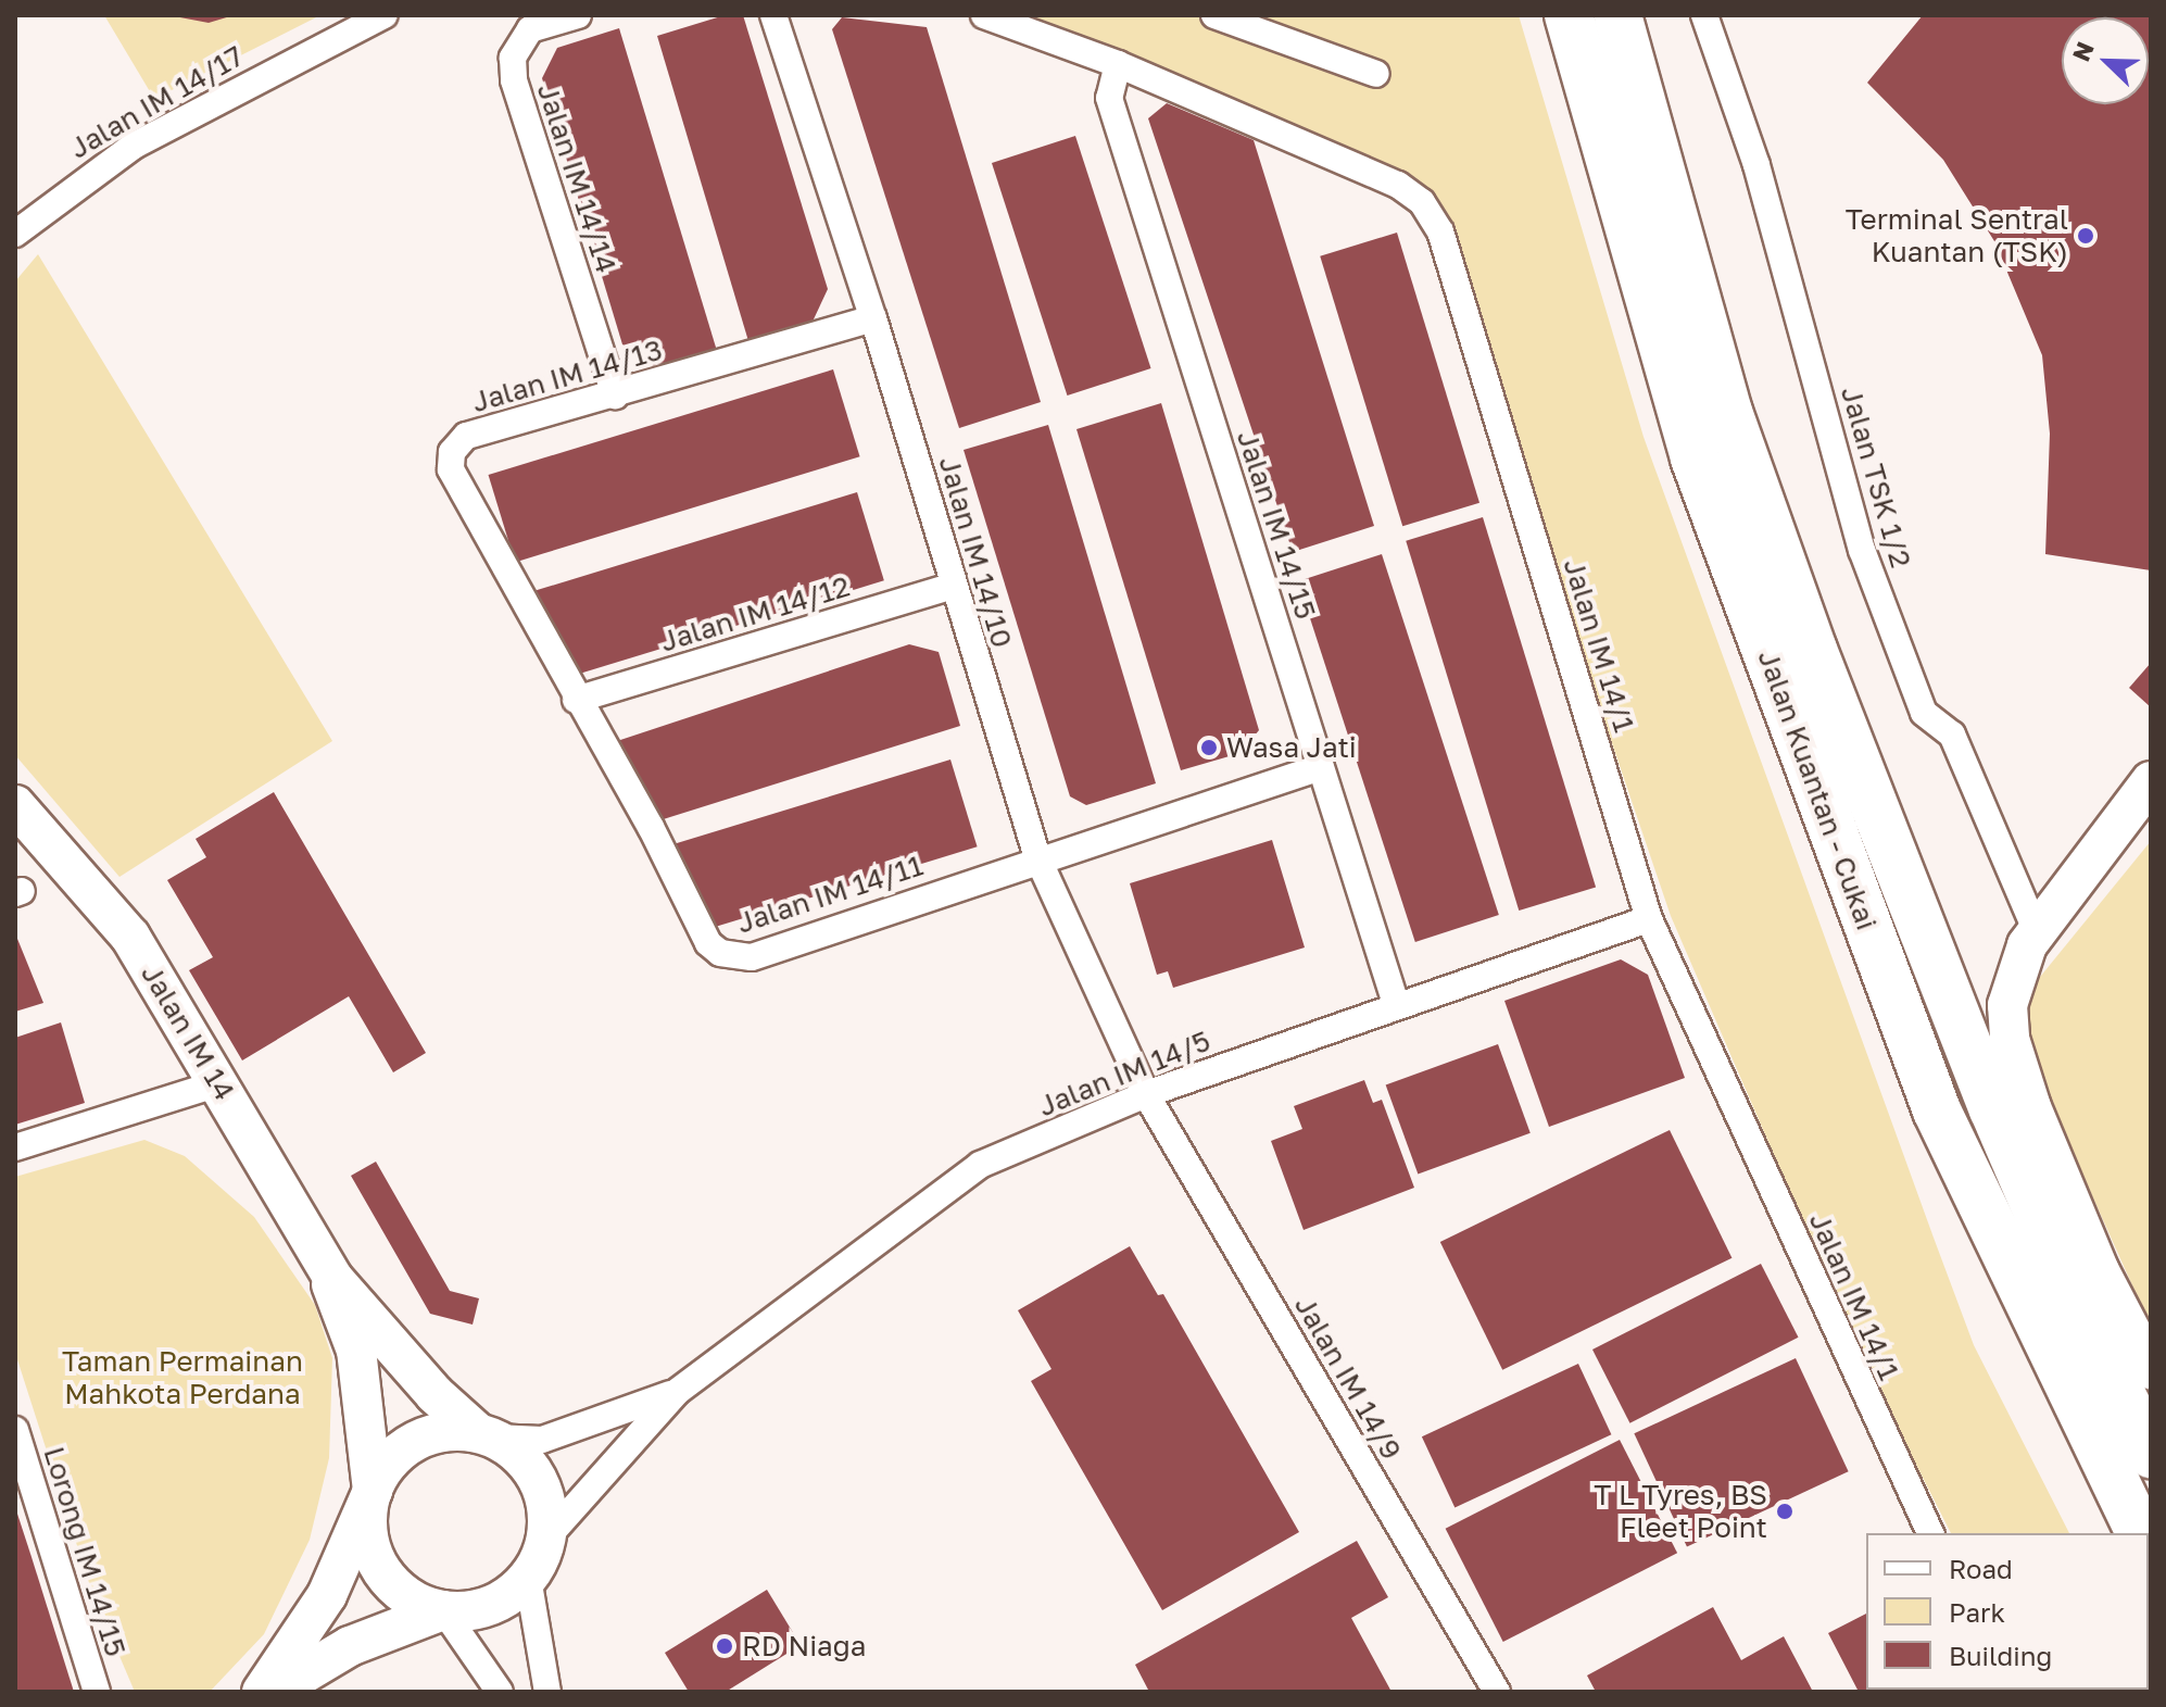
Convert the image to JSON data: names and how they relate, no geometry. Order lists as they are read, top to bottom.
{
  "streets": {
    "highway": ["Jalan Kuantan - Cukai"],
    "street": [
      "Jalan IM 14/17",
      "Jalan IM 14/14",
      "Jalan IM 14/13",
      "Jalan TSK 1/2",
      "Jalan IM 14/15",
      "Jalan IM 14/10",
      "Jalan IM 14/12",
      "Jalan IM 14/1",
      "Jalan IM 14/11",
      "Jalan IM 14",
      "Jalan IM 14/5",
      "Jalan IM 14/9",
      "Lorong IM 14/15"
    ]
  },
  "crossings": [
    ["Jalan IM 14/14", "Jalan IM 14/13"],
    ["Jalan IM 14/13", "Jalan IM 14/10"],
    ["Jalan IM 14/13", "Jalan IM 14/12"],
    ["Jalan IM 14/13", "Jalan IM 14/11"],
    ["Jalan IM 14/15", "Jalan IM 14/1"],
    ["Jalan IM 14/15", "Jalan IM 14/5"],
    ["Jalan IM 14/10", "Jalan IM 14/12"],
    ["Jalan IM 14/10", "Jalan IM 14/11"],
    ["Jalan IM 14/10", "Jalan IM 14/5"],
    ["Jalan IM 14/10", "Jalan IM 14/9"],
    ["Jalan IM 14/12", "Jalan IM 14/11"],
    ["Jalan IM 14/1", "Jalan IM 14/5"],
    ["Jalan IM 14/5", "Jalan IM 14/9"]
  ],
  "parks": ["Taman Permainan Mahkota Perdana"],
  "places": [
    "Terminal Sentral Kuantan (TSK)",
    "Wasa Jati",
    "T L Tyres, BS Fleet Point",
    "RD Niaga"
  ],
  "legend": ["Road", "Park", "Building"],
  "north": "top left"
}
